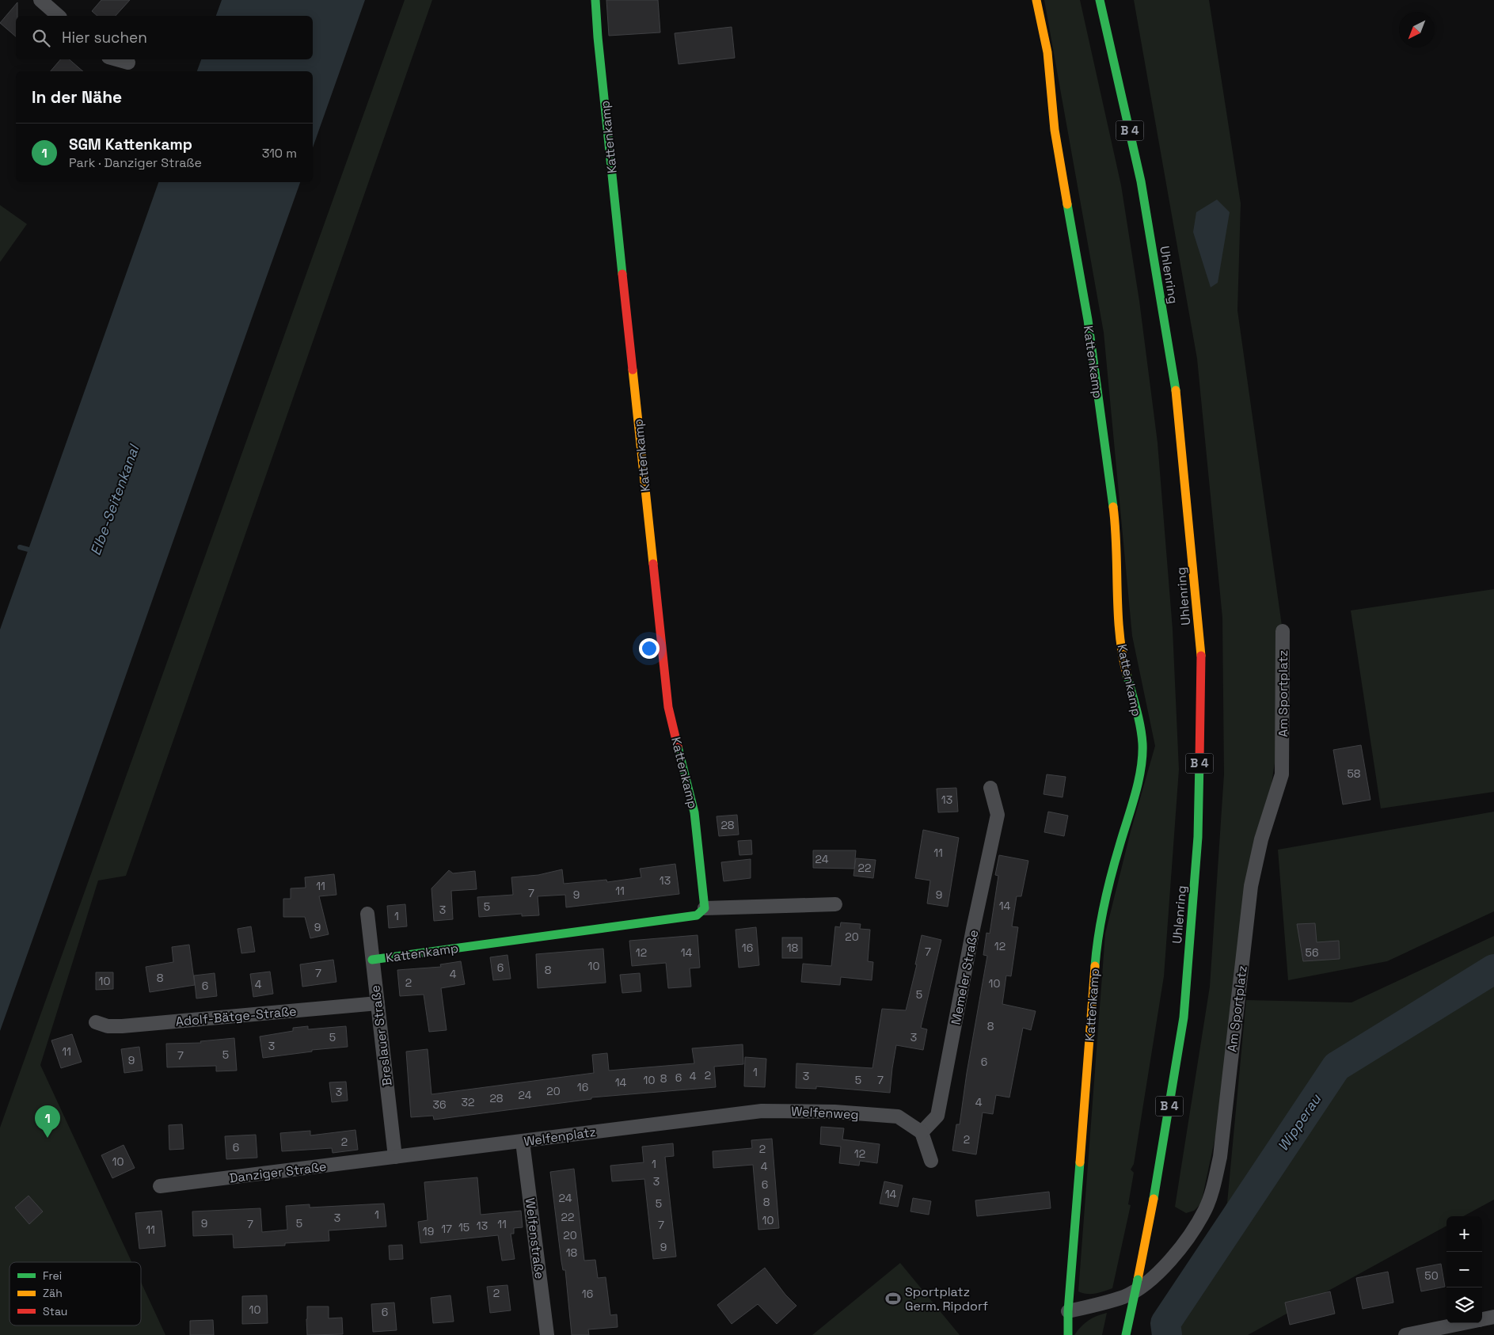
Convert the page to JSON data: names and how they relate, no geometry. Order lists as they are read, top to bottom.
{
  "streets": {
    "main road": ["B 4", "Kattenkamp", "Uhlenring"],
    "street": [
      "Am Sportplatz",
      "Memeler Straße",
      "Adolf-Bätge-Straße",
      "Breslauer Straße",
      "Welfenweg",
      "Welfenplatz",
      "Danziger Straße",
      "Welfenstraße"
    ]
  },
  "crossings": [
    ["Kattenkamp", "Am Sportplatz"],
    ["Kattenkamp", "Breslauer Straße"],
    ["Memeler Straße", "Welfenweg"],
    ["Adolf-Bätge-Straße", "Breslauer Straße"],
    ["Breslauer Straße", "Welfenplatz"],
    ["Breslauer Straße", "Danziger Straße"],
    ["Welfenweg", "Welfenplatz"],
    ["Welfenplatz", "Danziger Straße"],
    ["Welfenplatz", "Welfenstraße"]
  ],
  "water": ["Elbe-Seitenkanal", "Wipperau"],
  "places": {
    "sports": ["Sportplatz Germ. Ripdorf"]
  },
  "house_numbers": [
    "58",
    "13",
    "28",
    "11",
    "24",
    "22",
    "13",
    "11",
    "11",
    "7",
    "9",
    "9",
    "14",
    "5",
    "3",
    "1",
    "9",
    "20",
    "12",
    "16",
    "18",
    "7",
    "12",
    "14",
    "56",
    "10",
    "6",
    "8",
    "7",
    "4",
    "8",
    "10",
    "2",
    "10",
    "4",
    "6",
    "5",
    "8",
    "5",
    "3",
    "3",
    "11",
    "5",
    "7",
    "9",
    "6",
    "1",
    "2",
    "4",
    "3",
    "6",
    "8",
    "10",
    "5",
    "7",
    "14",
    "16",
    "20",
    "3",
    "24",
    "28",
    "32",
    "4",
    "36",
    "2",
    "2",
    "6",
    "2",
    "12",
    "10",
    "1",
    "4",
    "3",
    "6",
    "14",
    "24",
    "8",
    "5",
    "1",
    "22",
    "3",
    "10",
    "9",
    "5",
    "7",
    "11",
    "7",
    "13",
    "15",
    "17",
    "11",
    "19",
    "20",
    "9",
    "18",
    "50",
    "2",
    "16",
    "10",
    "6"
  ],
  "legend": ["Frei", "Zäh", "Stau"],
  "north": "bottom left",
  "page": {
    "search": "Hier suchen",
    "heading": "In der Nähe",
    "list": [
      {
        "mark": "1",
        "name": "SGM Kattenkamp",
        "note": "Park · Danziger Straße",
        "value": "310 m"
      }
    ],
    "pins": "1",
    "map_buttons": ["+", "−"]
  }
}
